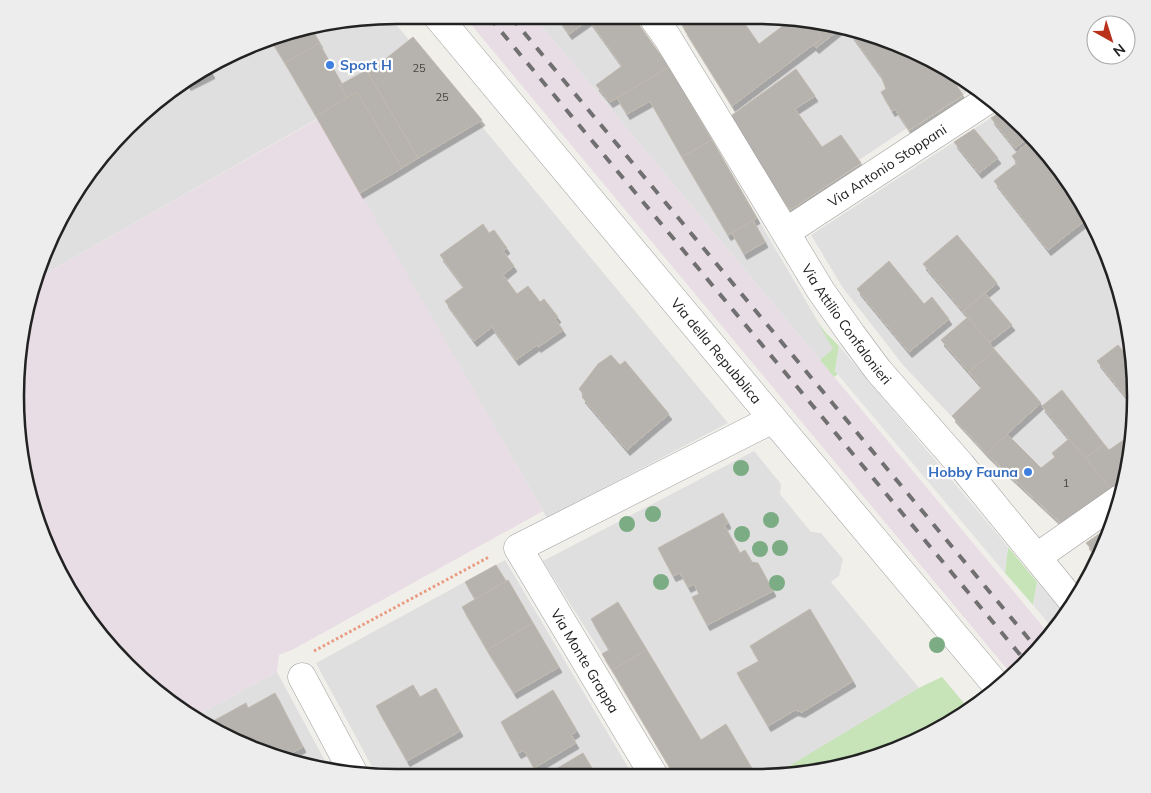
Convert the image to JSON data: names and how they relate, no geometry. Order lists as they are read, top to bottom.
{
  "streets": {
    "street": [
      "Via Antonio Stoppani",
      "Via Attilio Confalonieri",
      "Via della Repubblica",
      "Via Monte Grappa"
    ]
  },
  "crossings": [
    ["Via Antonio Stoppani", "Via Attilio Confalonieri"]
  ],
  "places": ["Sport H", "Hobby Fauna"],
  "house_numbers": ["25", "25", "1"],
  "north": "bottom right"
}
